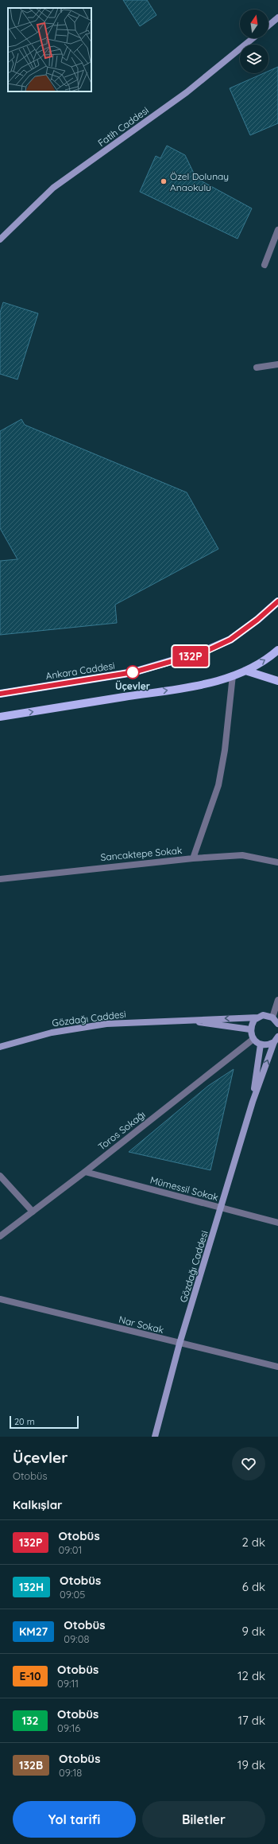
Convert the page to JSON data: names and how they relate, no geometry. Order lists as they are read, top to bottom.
{
  "streets": {
    "main road": ["Ankara Caddesi"],
    "street": [
      "Fatih Caddesi",
      "Sancaktepe Sokak",
      "Gözdağı Caddesi",
      "Toros Sokağı",
      "Mümessil Sokak",
      "Nar Sokak"
    ]
  },
  "crossings": [
    ["Gözdağı Caddesi", "Mümessil Sokak"],
    ["Gözdağı Caddesi", "Nar Sokak"],
    ["Toros Sokağı", "Mümessil Sokak"]
  ],
  "places": ["Özel Dolunay Anaokulu", "Üçevler"],
  "lines": ["bus line 132P"],
  "scale_bar": "20 m",
  "north": "top",
  "page": {
    "on_map": "132P",
    "scale": "20 m",
    "heading": [
      ["Üçevler", "Otobüs"],
      "Kalkışlar"
    ],
    "list": [
      {
        "mark": "132P",
        "name": "Otobüs",
        "note": "09:01",
        "value": "2 dk"
      },
      {
        "mark": "132H",
        "name": "Otobüs",
        "note": "09:05",
        "value": "6 dk"
      },
      {
        "mark": "KM27",
        "name": "Otobüs",
        "note": "09:08",
        "value": "9 dk"
      },
      {
        "mark": "E-10",
        "name": "Otobüs",
        "note": "09:11",
        "value": "12 dk"
      },
      {
        "mark": "132",
        "name": "Otobüs",
        "note": "09:16",
        "value": "17 dk"
      },
      {
        "mark": "132B",
        "name": "Otobüs",
        "note": "09:18",
        "value": "19 dk"
      }
    ],
    "buttons": ["Yol tarifi", "Biletler"]
  }
}
